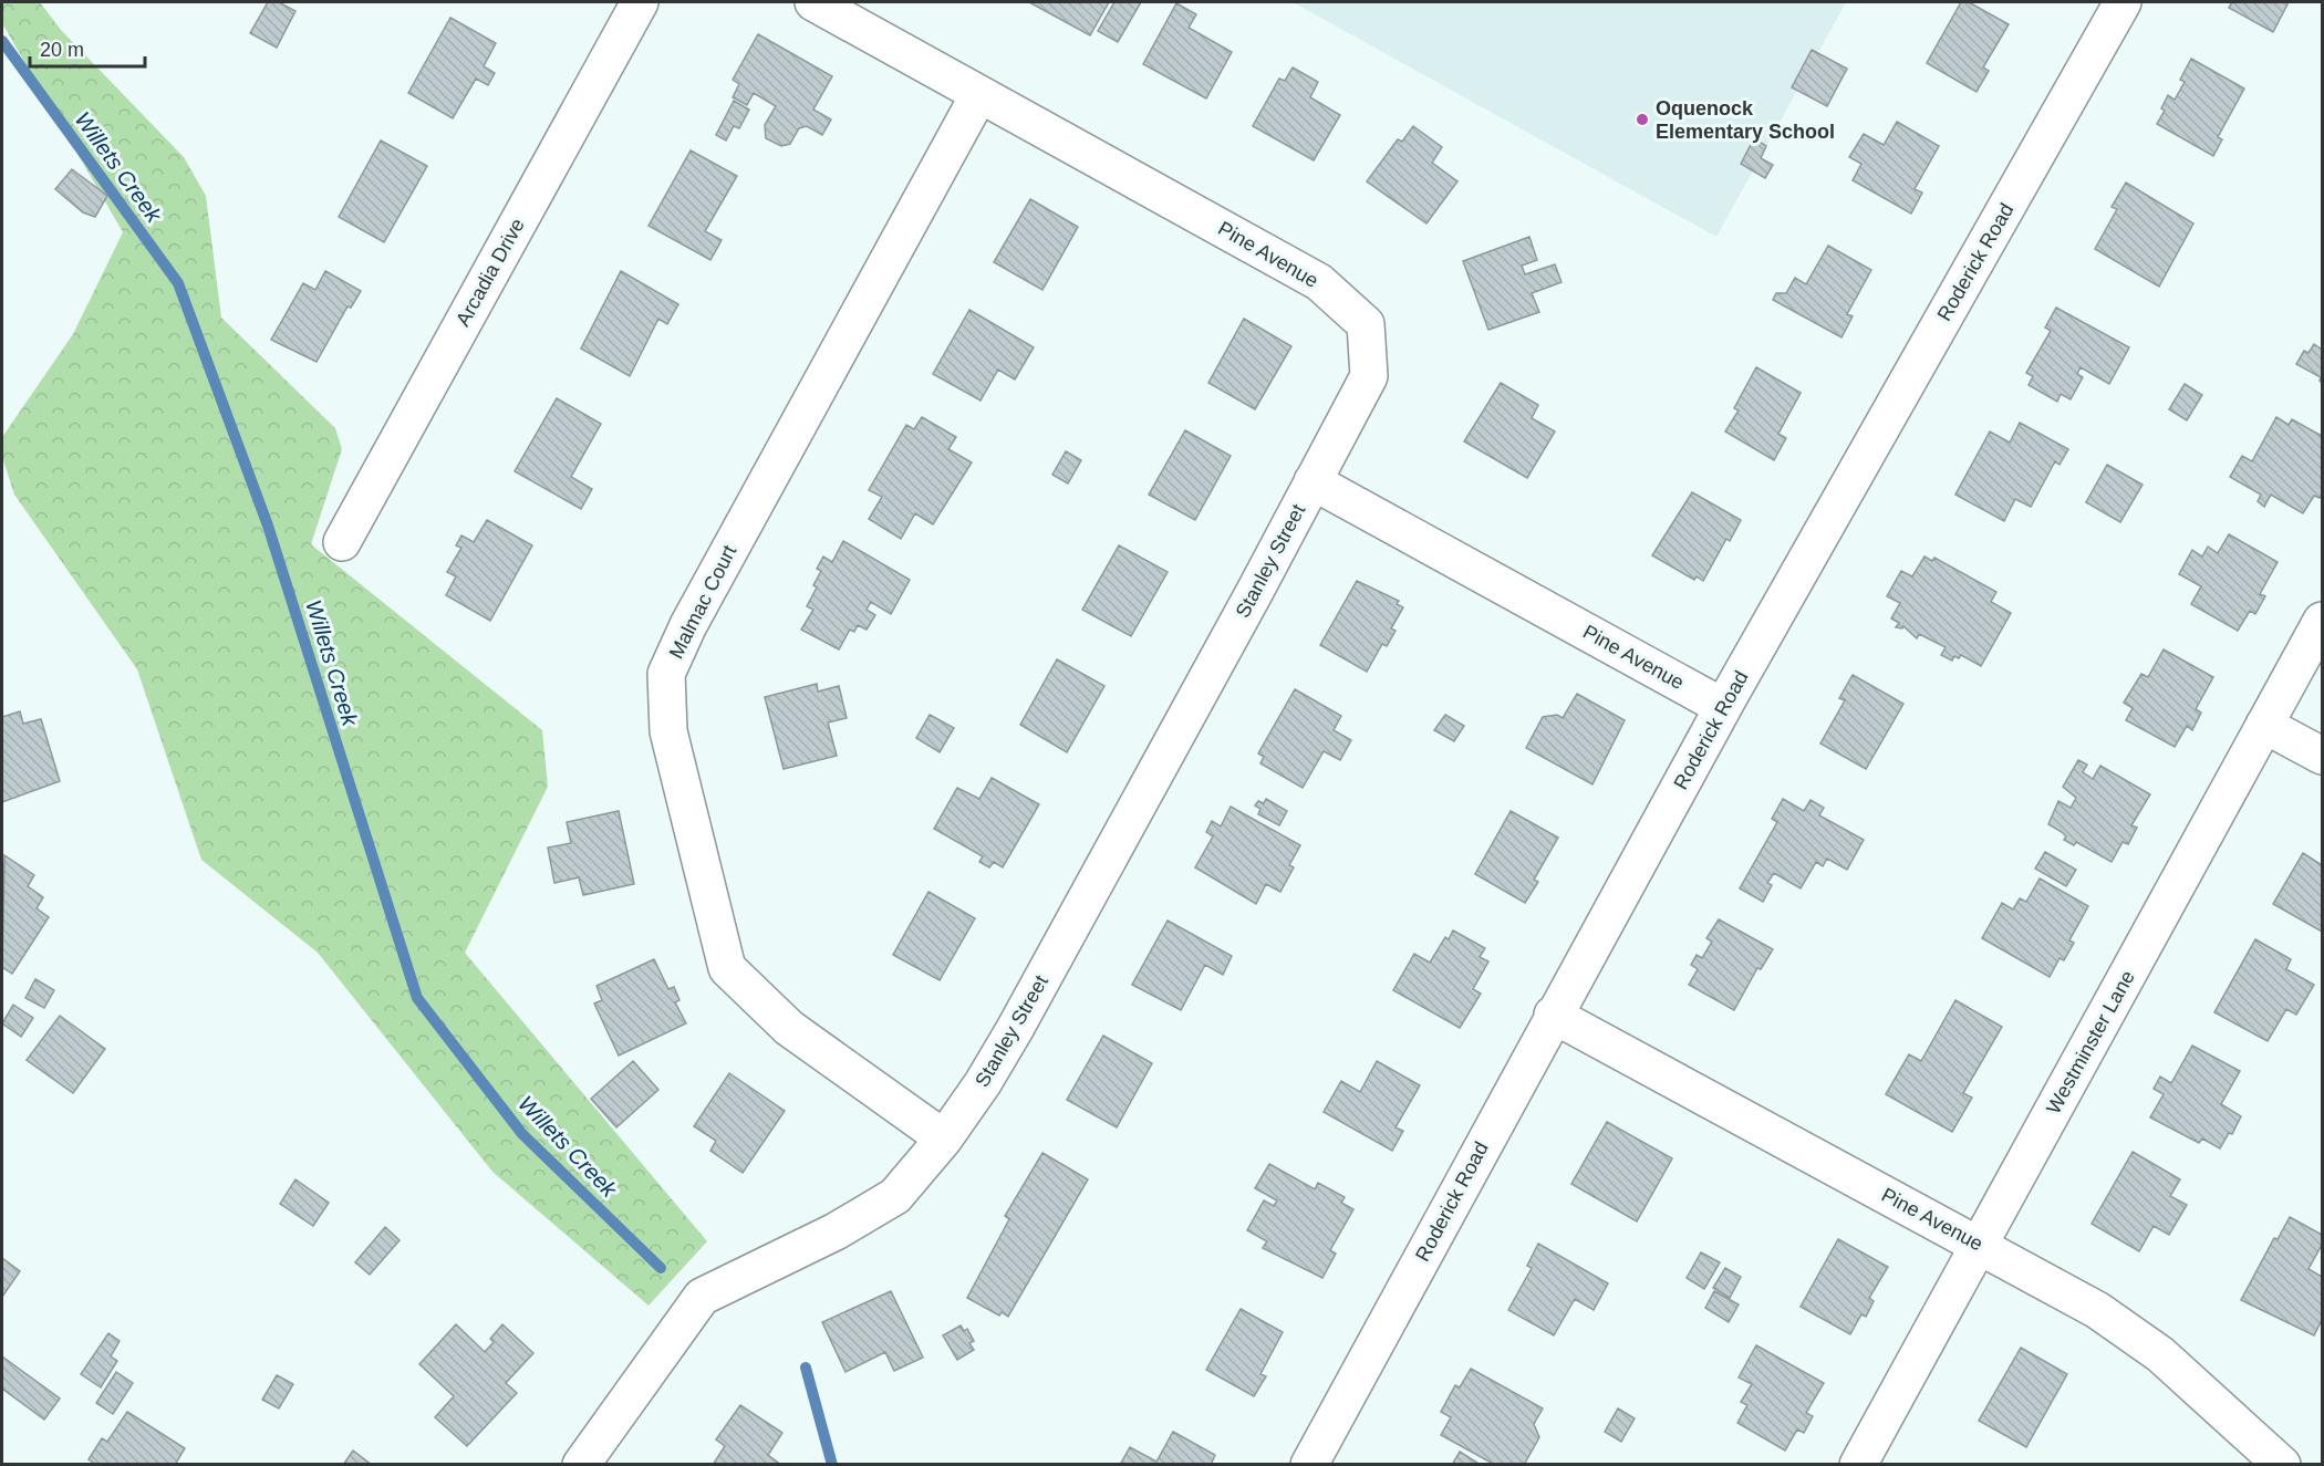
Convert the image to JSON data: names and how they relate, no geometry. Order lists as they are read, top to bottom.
{
  "streets": {
    "street": [
      "Pine Avenue",
      "Roderick Road",
      "Arcadia Drive",
      "Stanley Street",
      "Malmac Court",
      "Westminster Lane"
    ]
  },
  "crossings": [
    ["Pine Avenue", "Roderick Road"],
    ["Pine Avenue", "Stanley Street"],
    ["Pine Avenue", "Malmac Court"],
    ["Pine Avenue", "Westminster Lane"],
    ["Stanley Street", "Malmac Court"]
  ],
  "water": ["Willets Creek"],
  "places": ["Oquenock Elementary School"],
  "scale_bar": "20 m"
}
